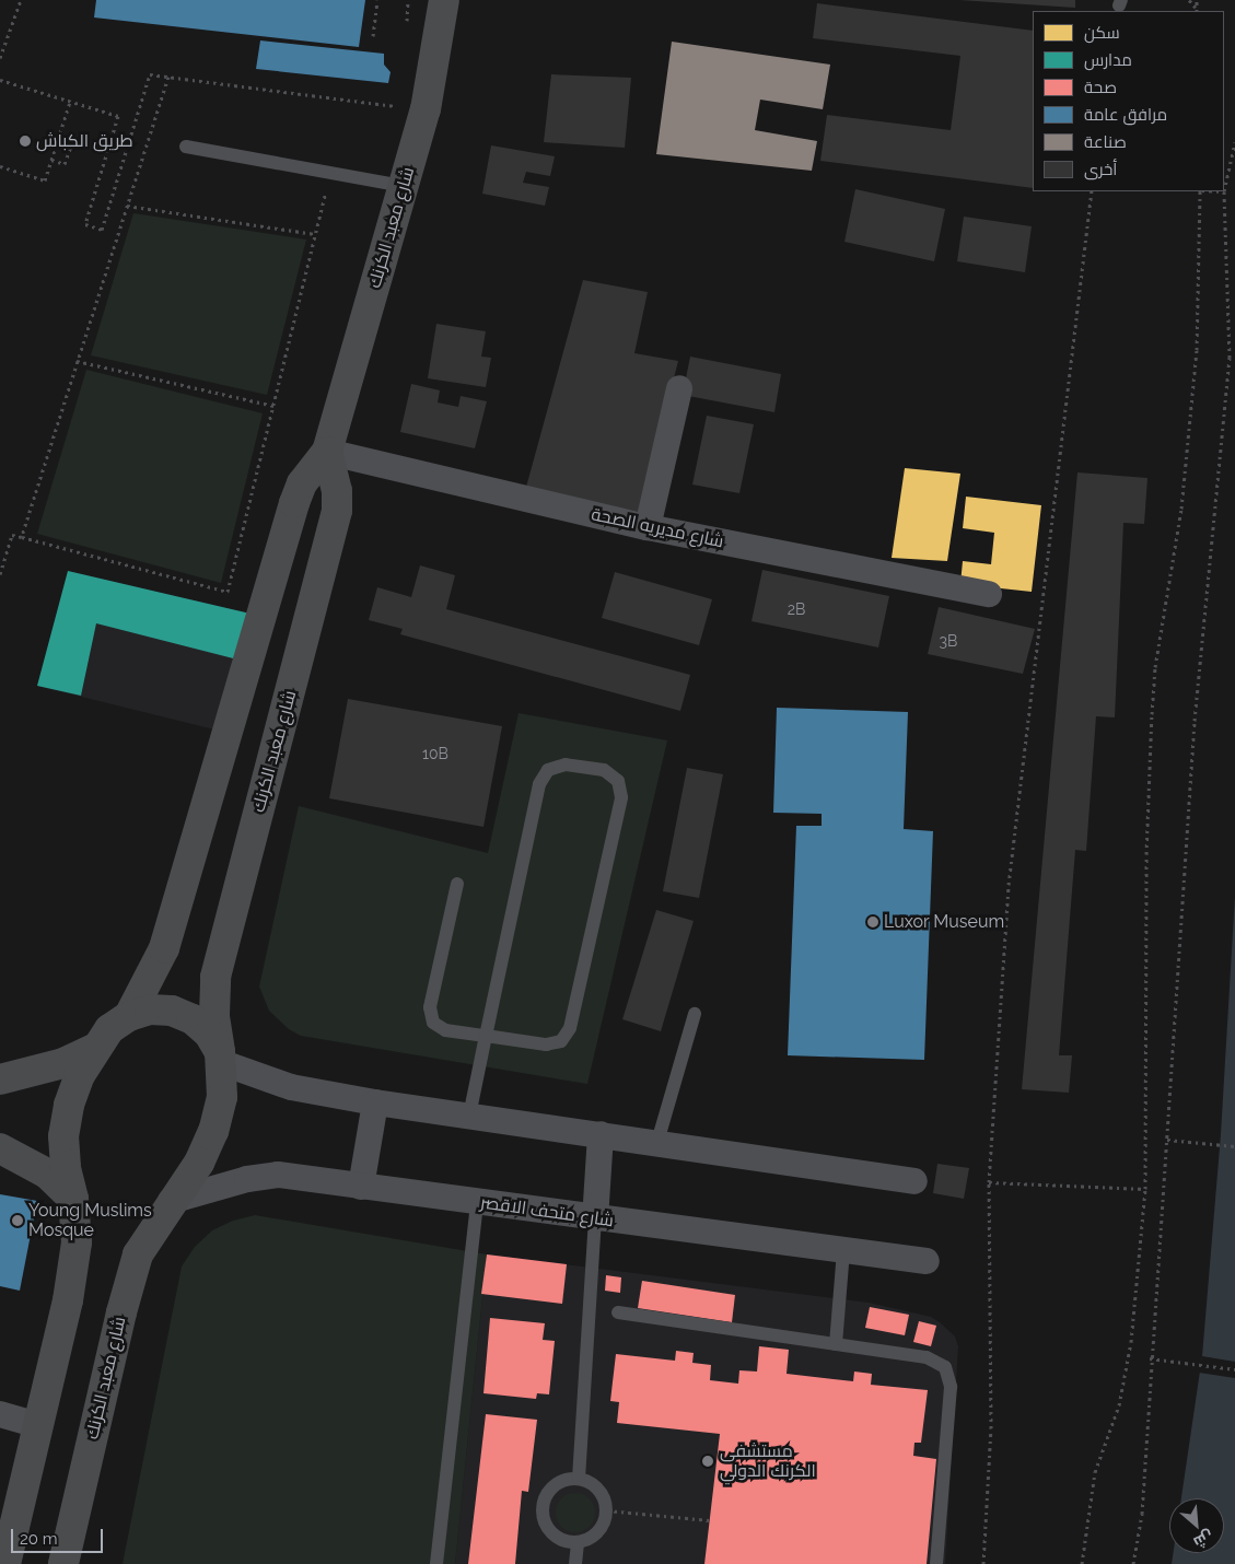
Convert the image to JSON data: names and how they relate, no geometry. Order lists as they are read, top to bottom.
{
  "streets": {
    "main road": ["شارع معبد الكرنك"],
    "street": ["شارع مديريه الصحة", "شارع متحف الاقصر"]
  },
  "crossings": [
    ["شارع معبد الكرنك", "شارع مديريه الصحة"],
    ["شارع معبد الكرنك", "شارع متحف الاقصر"]
  ],
  "places": [
    "طريق الكباش",
    "Luxor Museum",
    "Young Muslims Mosque",
    "مستشفى الكرنك الدولي"
  ],
  "house_numbers": ["2B", "3B", "10B"],
  "legend": [
    "سكن",
    "مدارس",
    "صحة",
    "مرافق عامة",
    "صناعة",
    "أخرى"
  ],
  "scale_bar": "20 m",
  "north": "bottom right"
}
